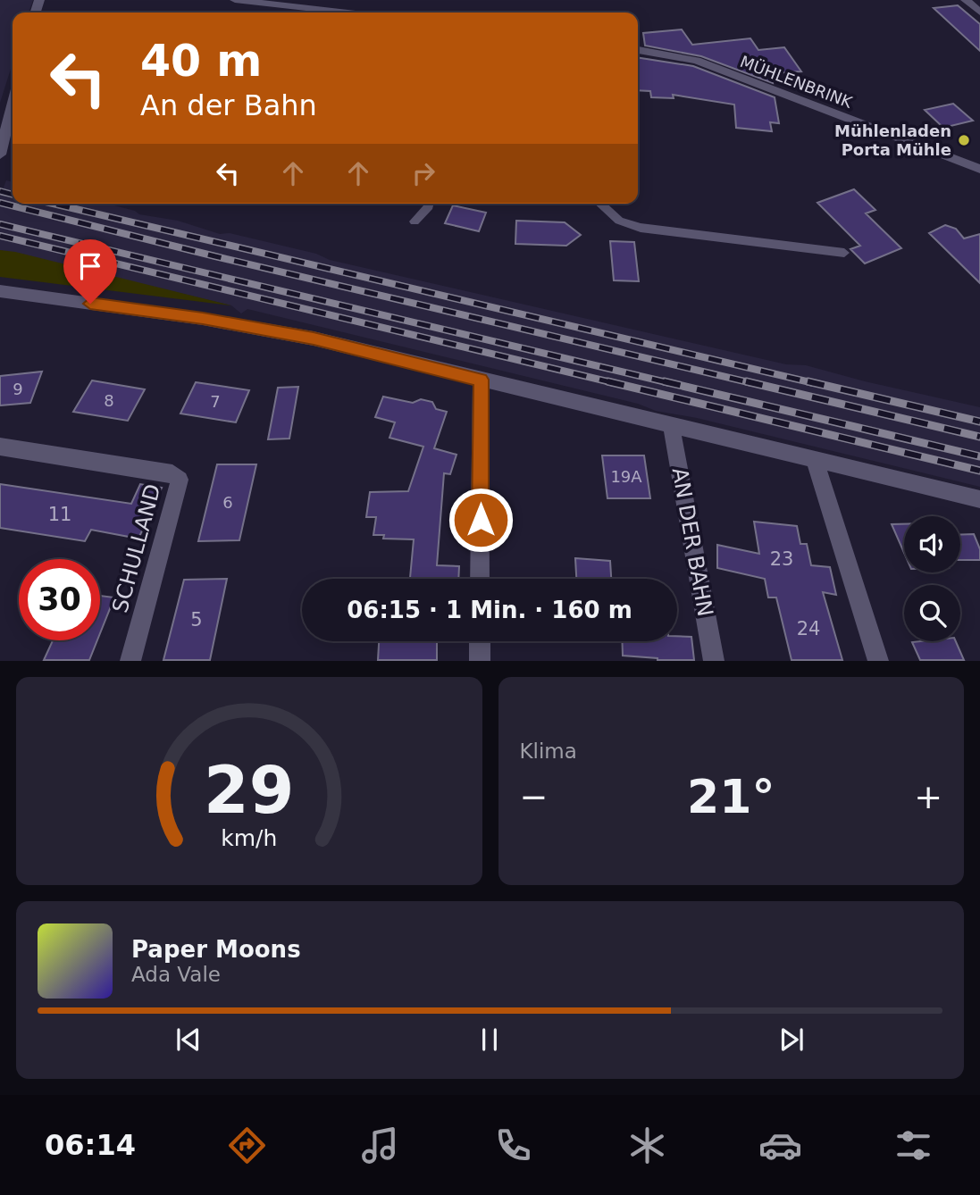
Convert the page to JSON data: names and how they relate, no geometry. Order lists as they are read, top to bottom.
{
  "streets": {
    "street": ["MÜHLENBRINK", "AN DER BAHN", "SCHULLAND"]
  },
  "places": ["Mühlenladen Porta Mühle"],
  "house_numbers": [
    "9",
    "8",
    "7",
    "19A",
    "6",
    "11",
    "23",
    "5",
    "24"
  ],
  "page": {
    "turn": ["40 m", "An der Bahn"],
    "limit": "30",
    "trip": "06:15 · 1 Min. · 160 m",
    "tile": "Klima",
    "heat": ["−", "21°", "+"],
    "song": ["Paper Moons", "Ada Vale"],
    "tabs": "06:14",
    "gauge": ["29", "km/h"]
  }
}
